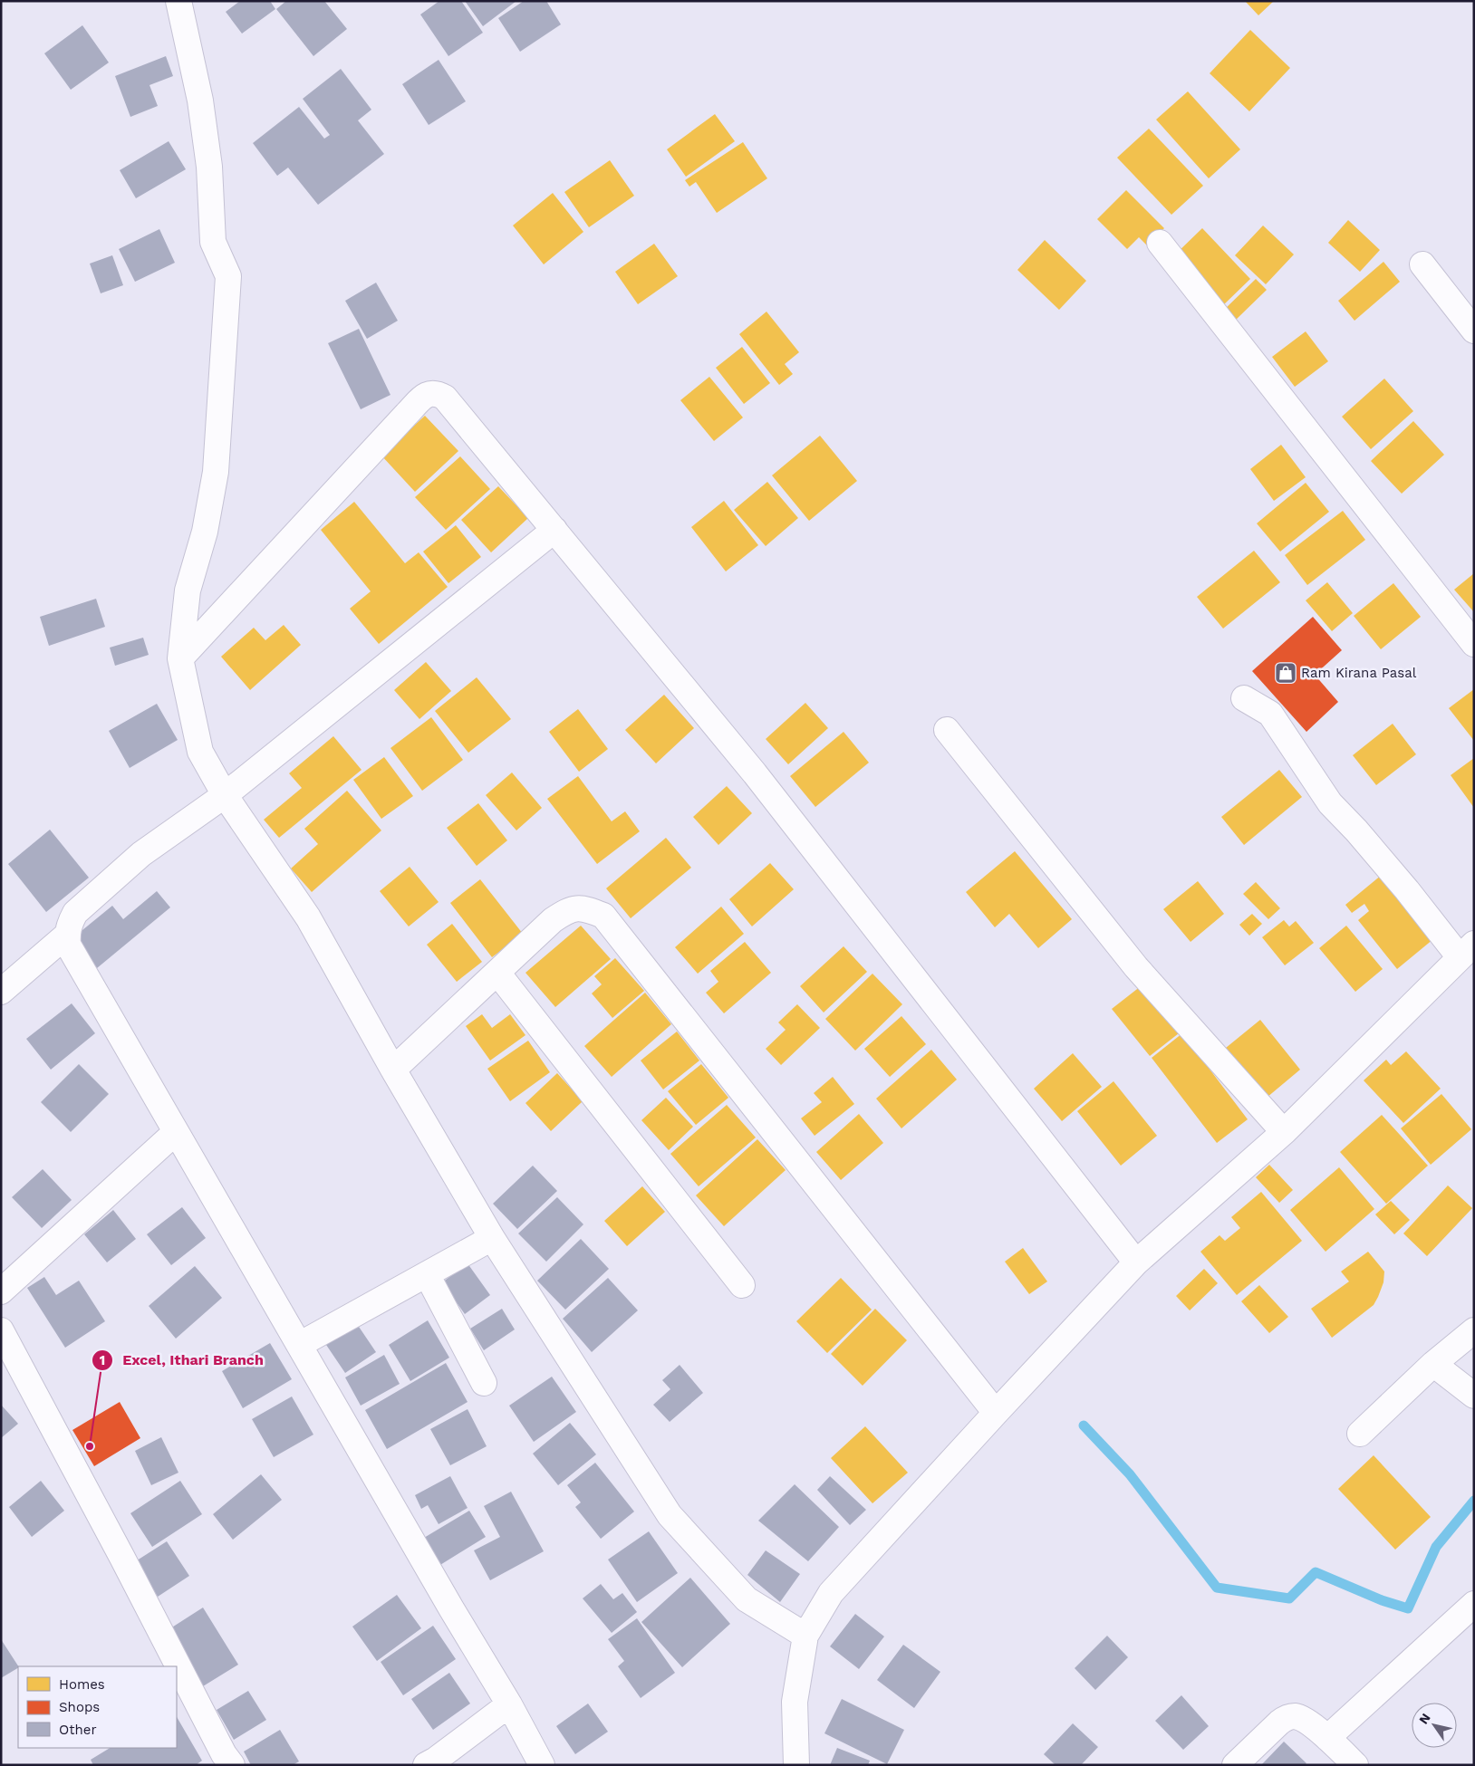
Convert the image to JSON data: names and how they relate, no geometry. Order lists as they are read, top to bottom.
{
  "places": {
    "shop": ["Ram Kirana Pasal"],
    "other": ["Excel, Ithari Branch"]
  },
  "legend": ["Homes", "Shops", "Other"],
  "north": "top left"
}
